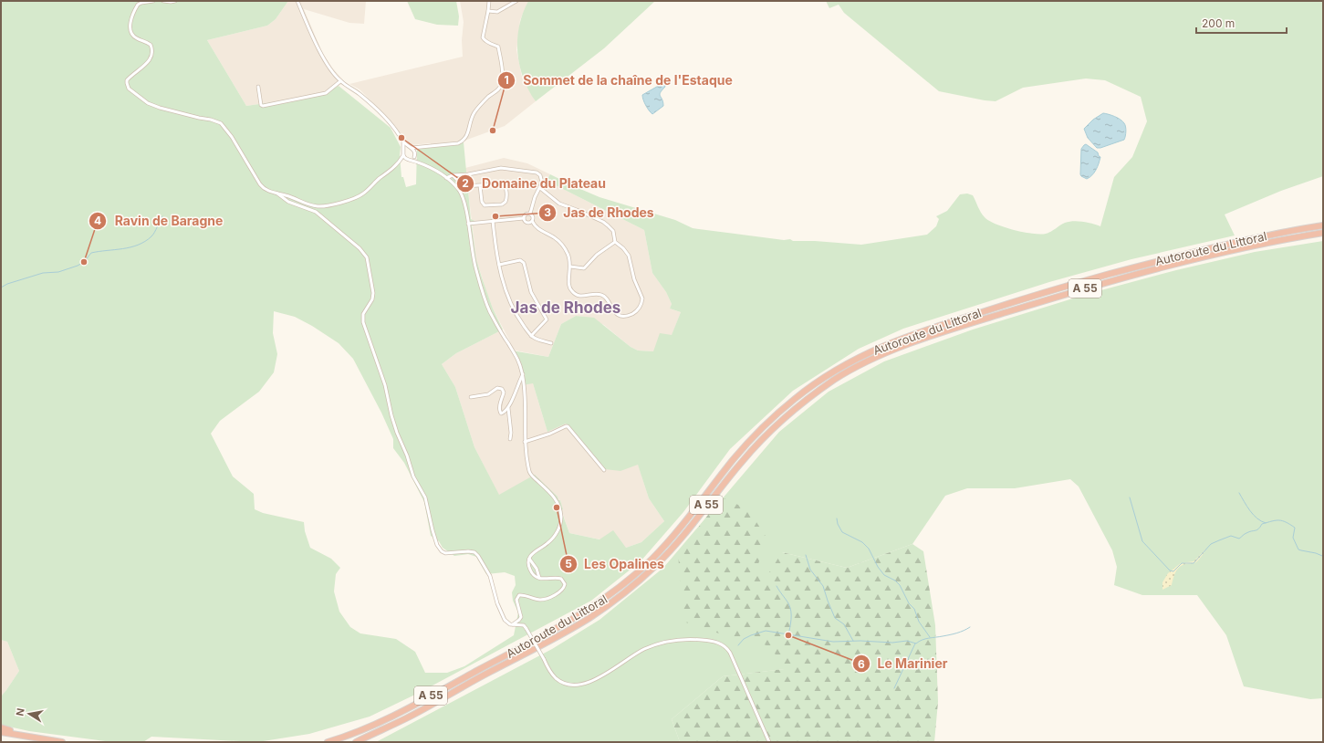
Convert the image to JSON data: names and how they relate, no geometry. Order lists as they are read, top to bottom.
{
  "streets": {
    "highway": ["Autoroute du Littoral", "A 55"]
  },
  "districts": ["Jas de Rhodes"],
  "places": [
    "Sommet de la chaîne de l'Estaque",
    "Domaine du Plateau",
    "Jas de Rhodes",
    "Ravin de Baragne",
    "Les Opalines",
    "Le Marinier"
  ],
  "scale_bar": "200 m",
  "north": "left"
}
